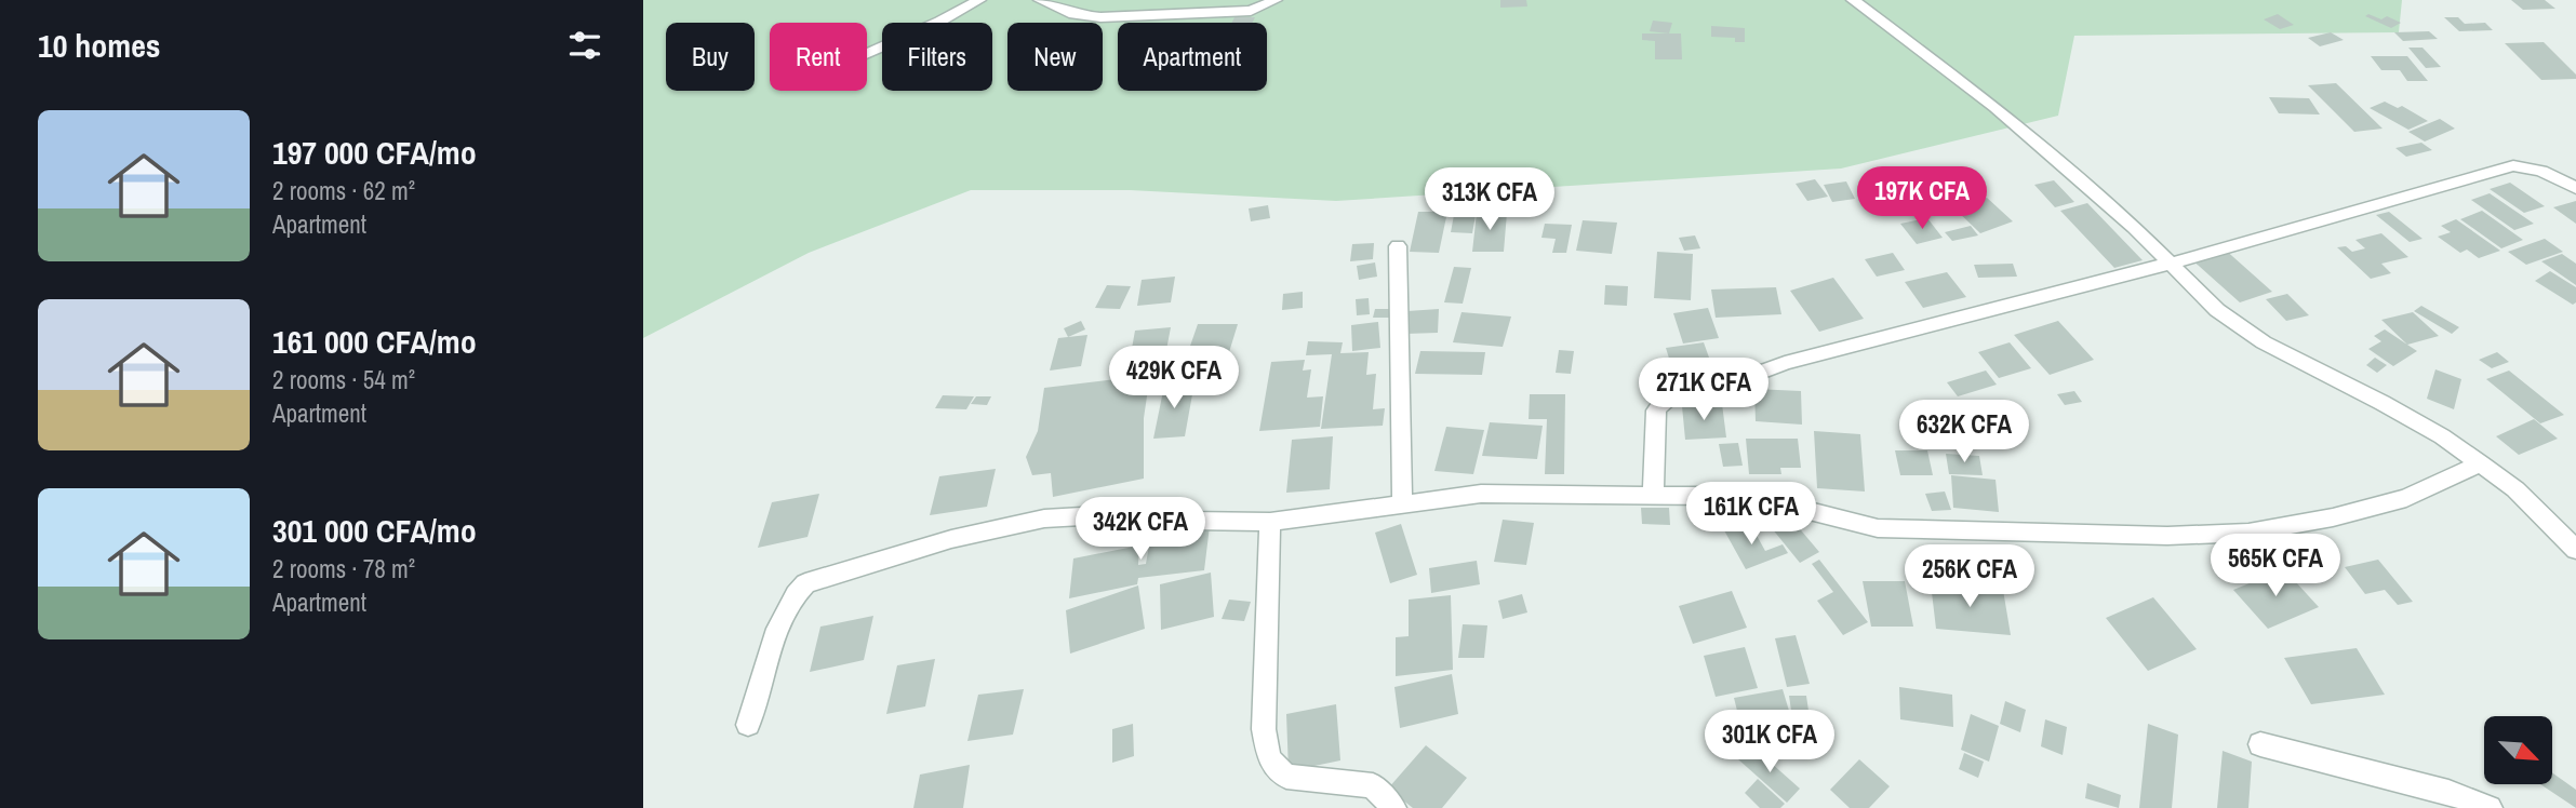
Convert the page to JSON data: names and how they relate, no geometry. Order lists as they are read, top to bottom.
{
  "north": "bottom right",
  "page": {
    "heading": "10 homes",
    "chip": [
      "Buy",
      "Rent",
      "Filters",
      "New",
      "Apartment"
    ],
    "list": [
      {
        "name": "197 000 CFA/mo",
        "note": "2 rooms · 62 m² · Apartment"
      },
      {
        "name": "161 000 CFA/mo",
        "note": "2 rooms · 54 m² · Apartment"
      },
      {
        "name": "301 000 CFA/mo",
        "note": "2 rooms · 78 m² · Apartment"
      }
    ],
    "price": [
      "197K CFA",
      "313K CFA",
      "429K CFA",
      "271K CFA",
      "632K CFA",
      "161K CFA",
      "342K CFA",
      "565K CFA",
      "256K CFA",
      "301K CFA"
    ]
  }
}
